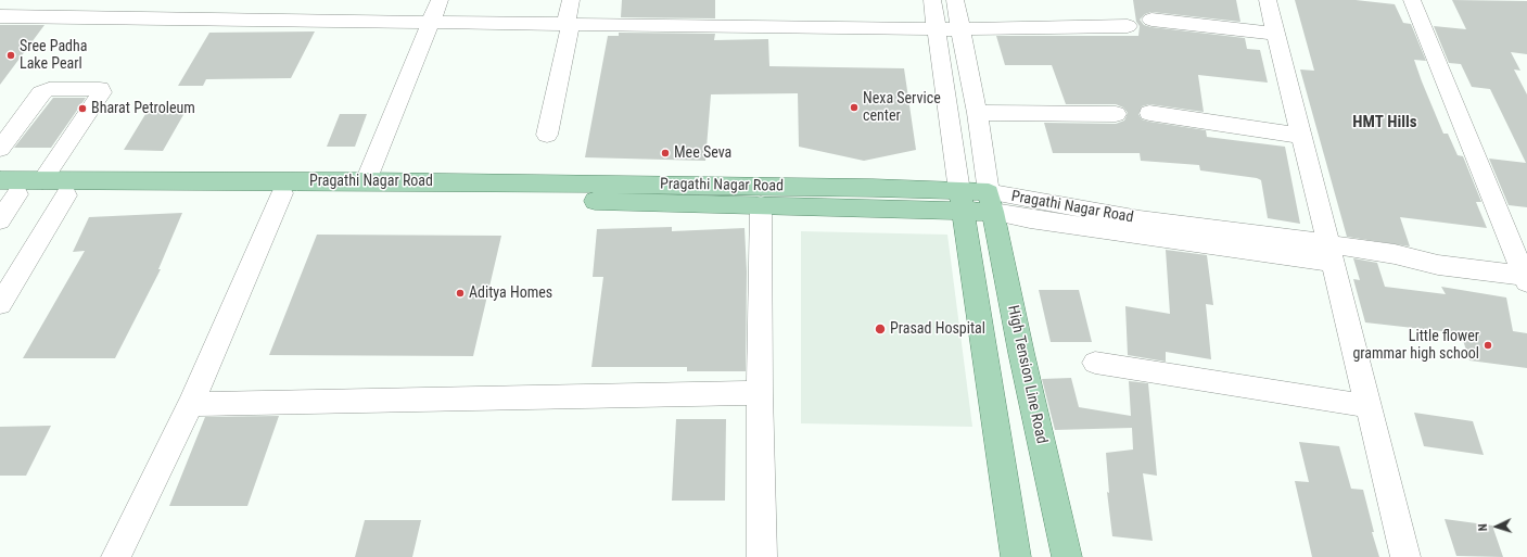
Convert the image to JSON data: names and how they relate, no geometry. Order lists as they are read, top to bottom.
{
  "streets": {
    "main road": ["Pragathi Nagar Road", "High Tension Line Road"]
  },
  "crossings": [
    ["Pragathi Nagar Road", "High Tension Line Road"]
  ],
  "districts": ["HMT Hills"],
  "places": [
    "Sree Padha Lake Pearl",
    "Nexa Service center",
    "Bharat Petroleum",
    "Mee Seva",
    "Aditya Homes",
    "Prasad Hospital",
    "Little flower grammar high school"
  ],
  "north": "left"
}
